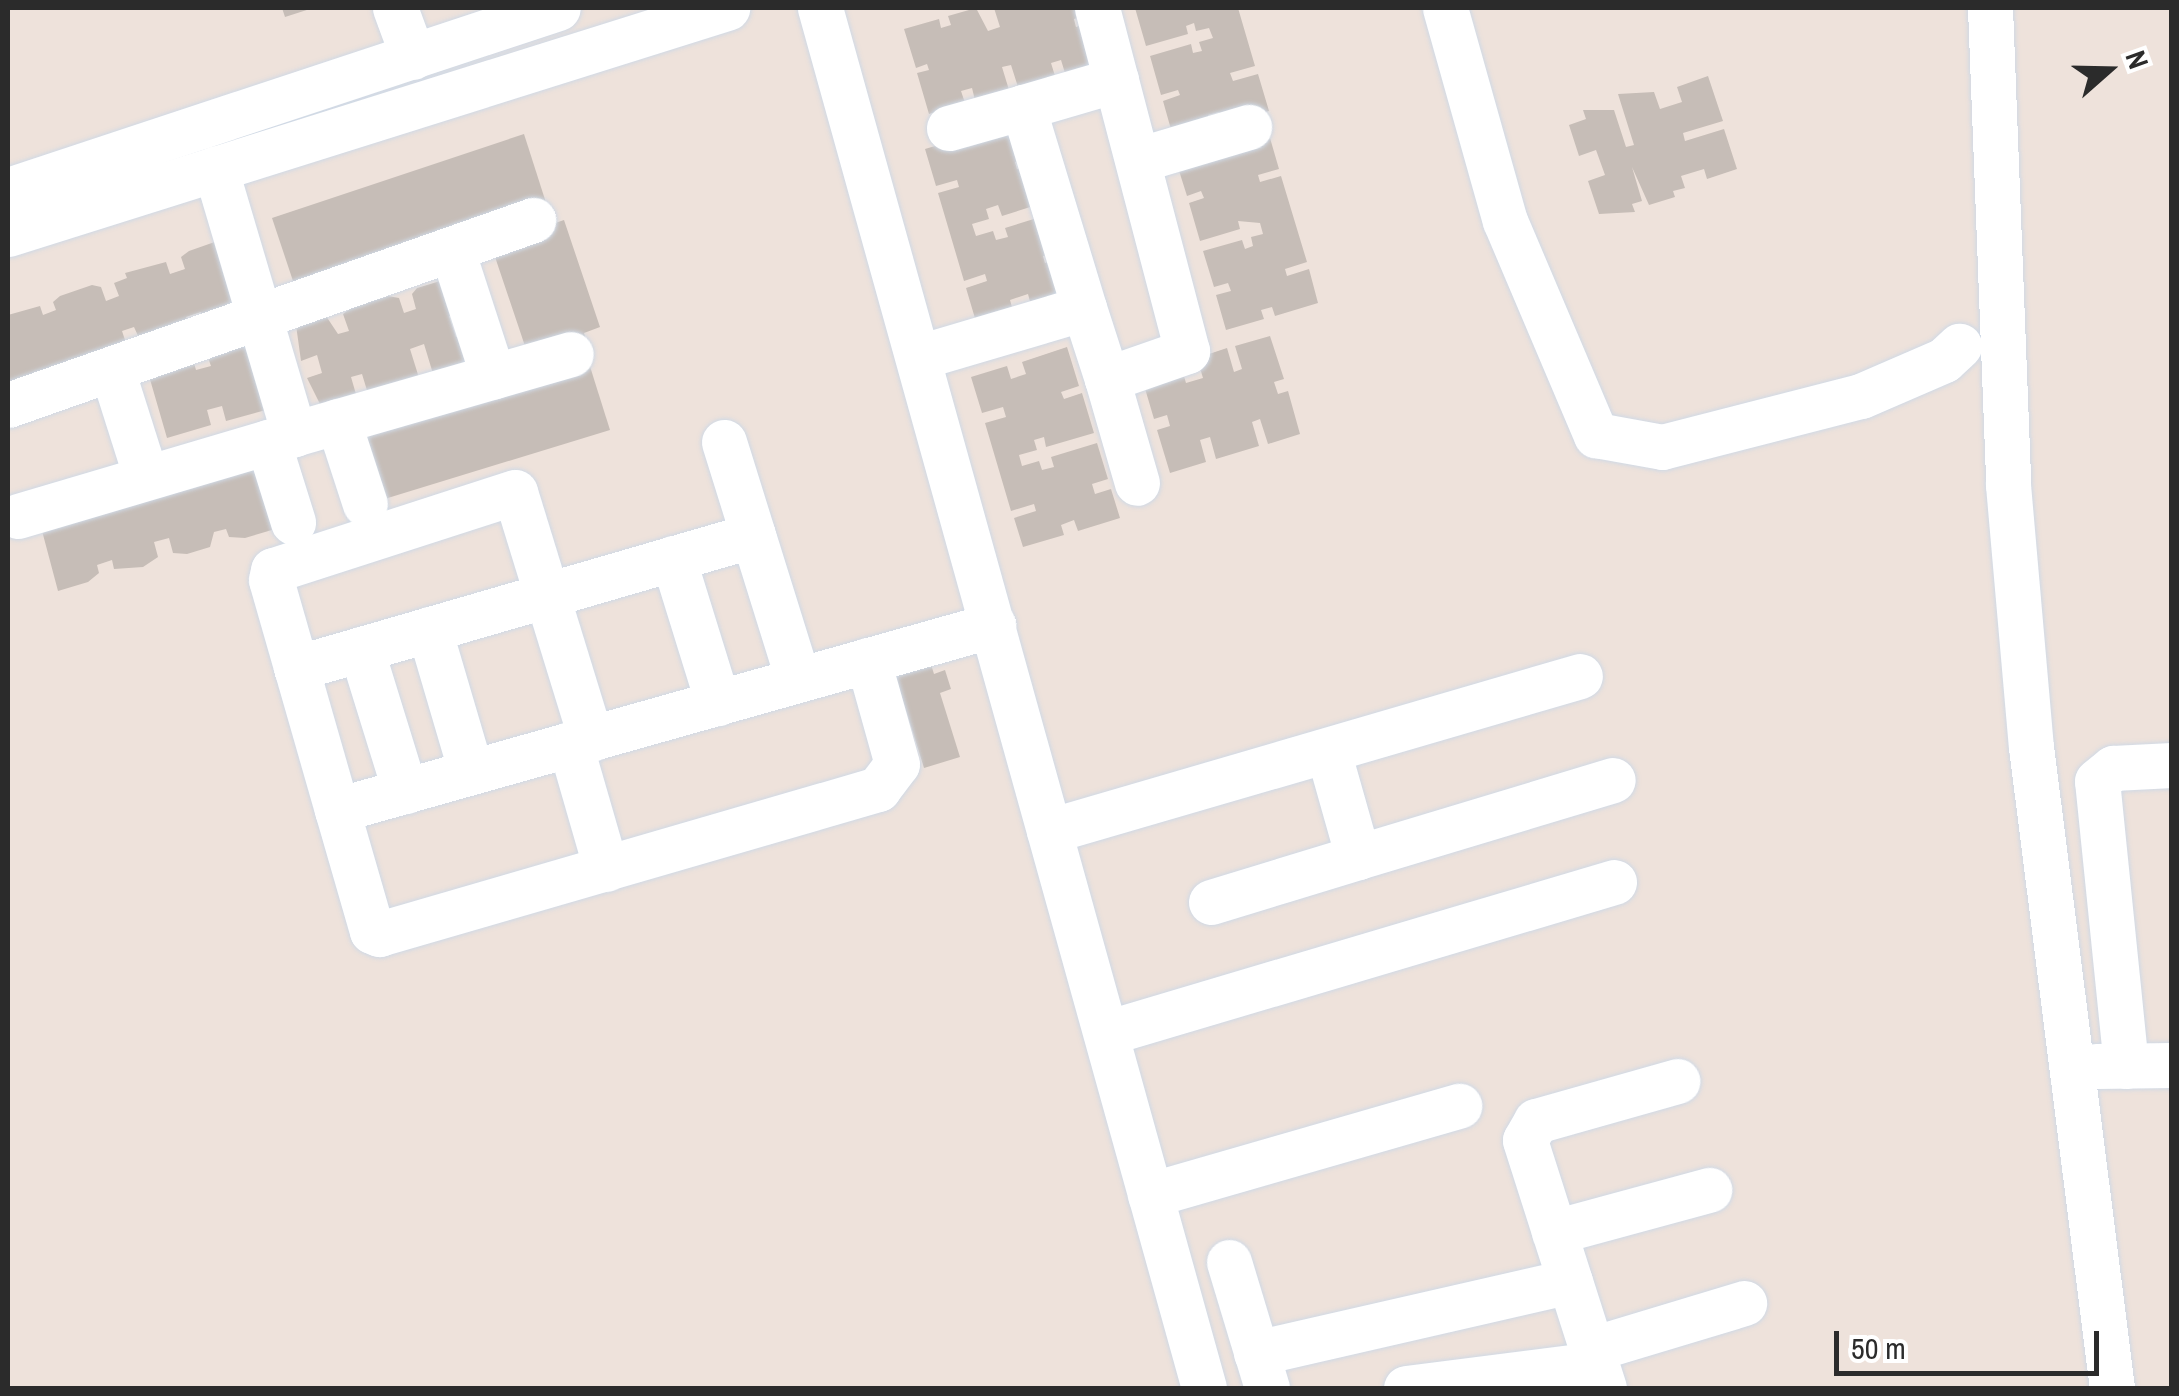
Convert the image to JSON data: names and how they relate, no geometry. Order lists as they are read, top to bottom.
{
  "scale_bar": "50 m",
  "north": "right"
}
